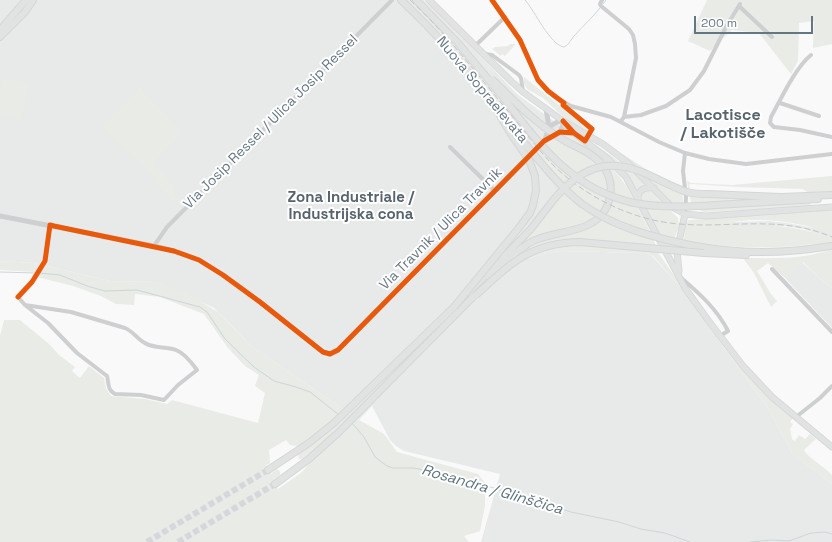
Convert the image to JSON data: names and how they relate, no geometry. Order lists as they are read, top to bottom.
{
  "streets": {
    "main road": ["Nuova Sopraelevata"],
    "street": ["Via Josip Ressel / Ulica Josip Ressel", "Via Travnik / Ulica Travnik"]
  },
  "crossings": [
    ["Via Josip Ressel / Ulica Josip Ressel", "Via Travnik / Ulica Travnik"]
  ],
  "districts": ["Lacotisce / Lakotišče", "Zona Industriale / Industrijska cona"],
  "water": ["Rosandra / Glinščica"],
  "scale_bar": "200 m"
}
